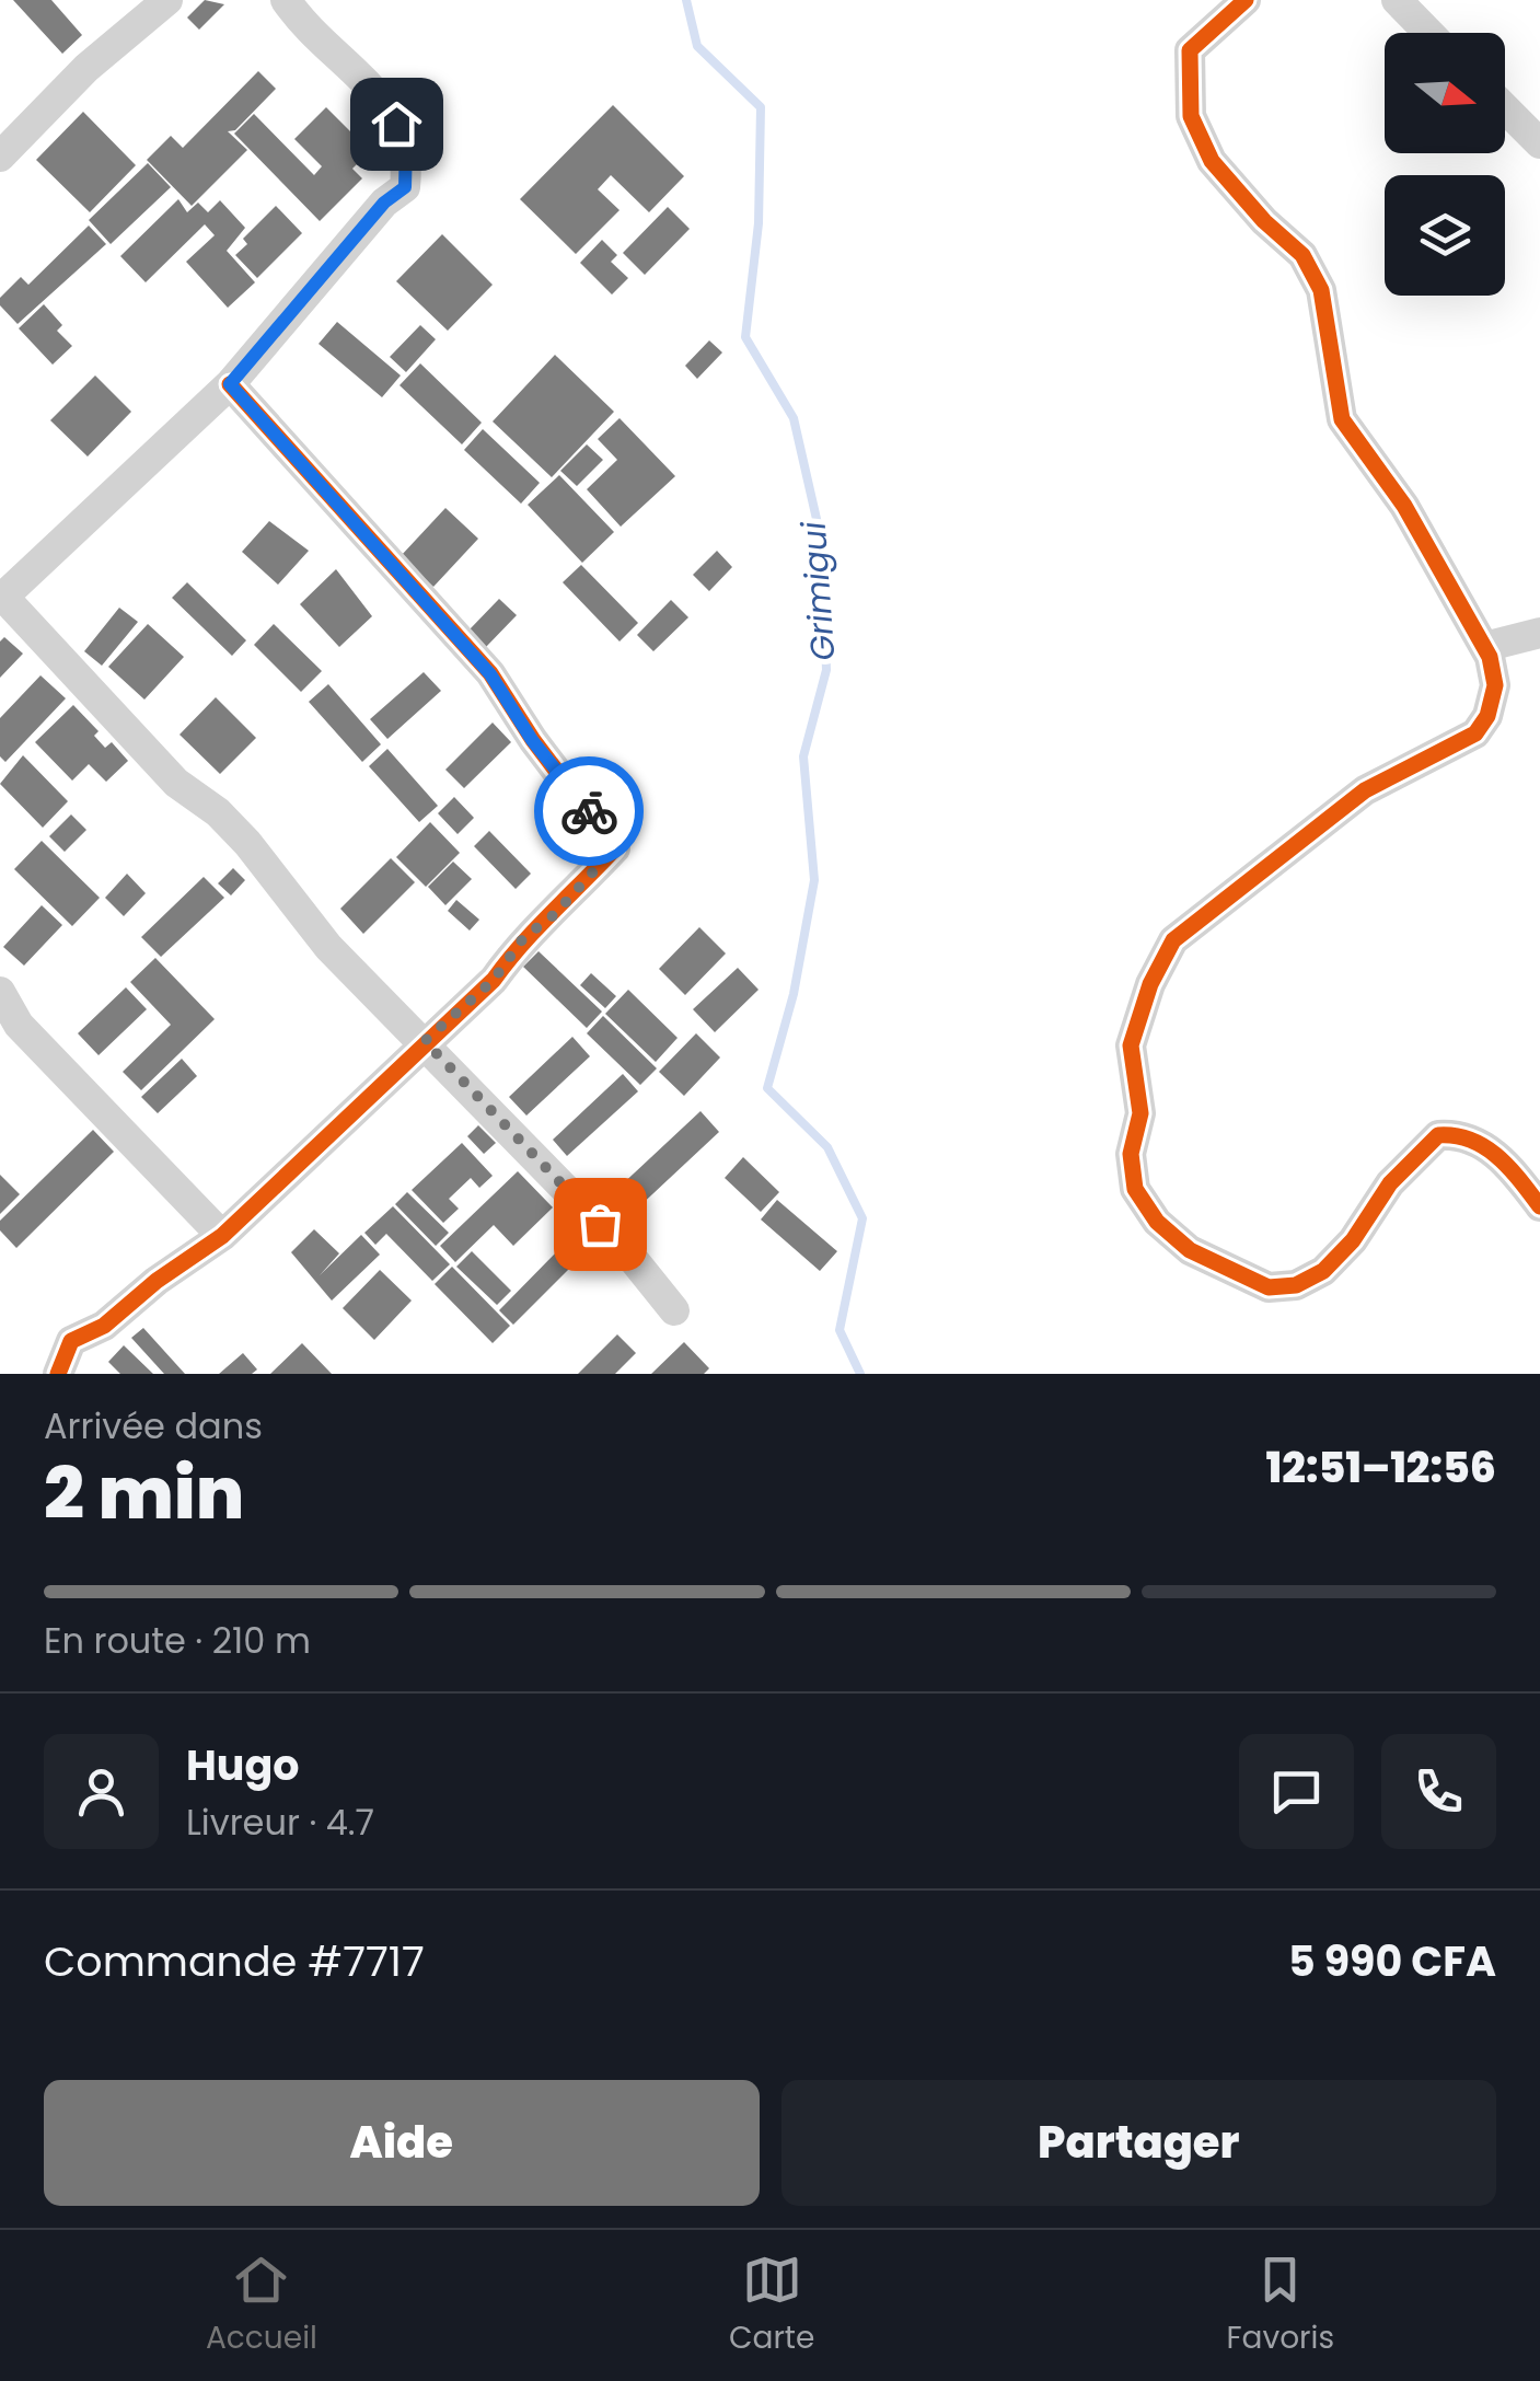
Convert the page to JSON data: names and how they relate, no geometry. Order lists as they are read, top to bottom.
{
  "water": ["Grimigui"],
  "north": "right",
  "page": {
    "heading": ["2 min", "Arrivée dans", "12:51–12:56"],
    "panel": [
      "Hugo",
      "Livreur · 4.7",
      "Commande #7717",
      "5 990 CFA"
    ],
    "bar": "En route · 210 m",
    "buttons": ["Aide", "Partager"],
    "tabs": ["Accueil", "Carte", "Favoris"]
  }
}
